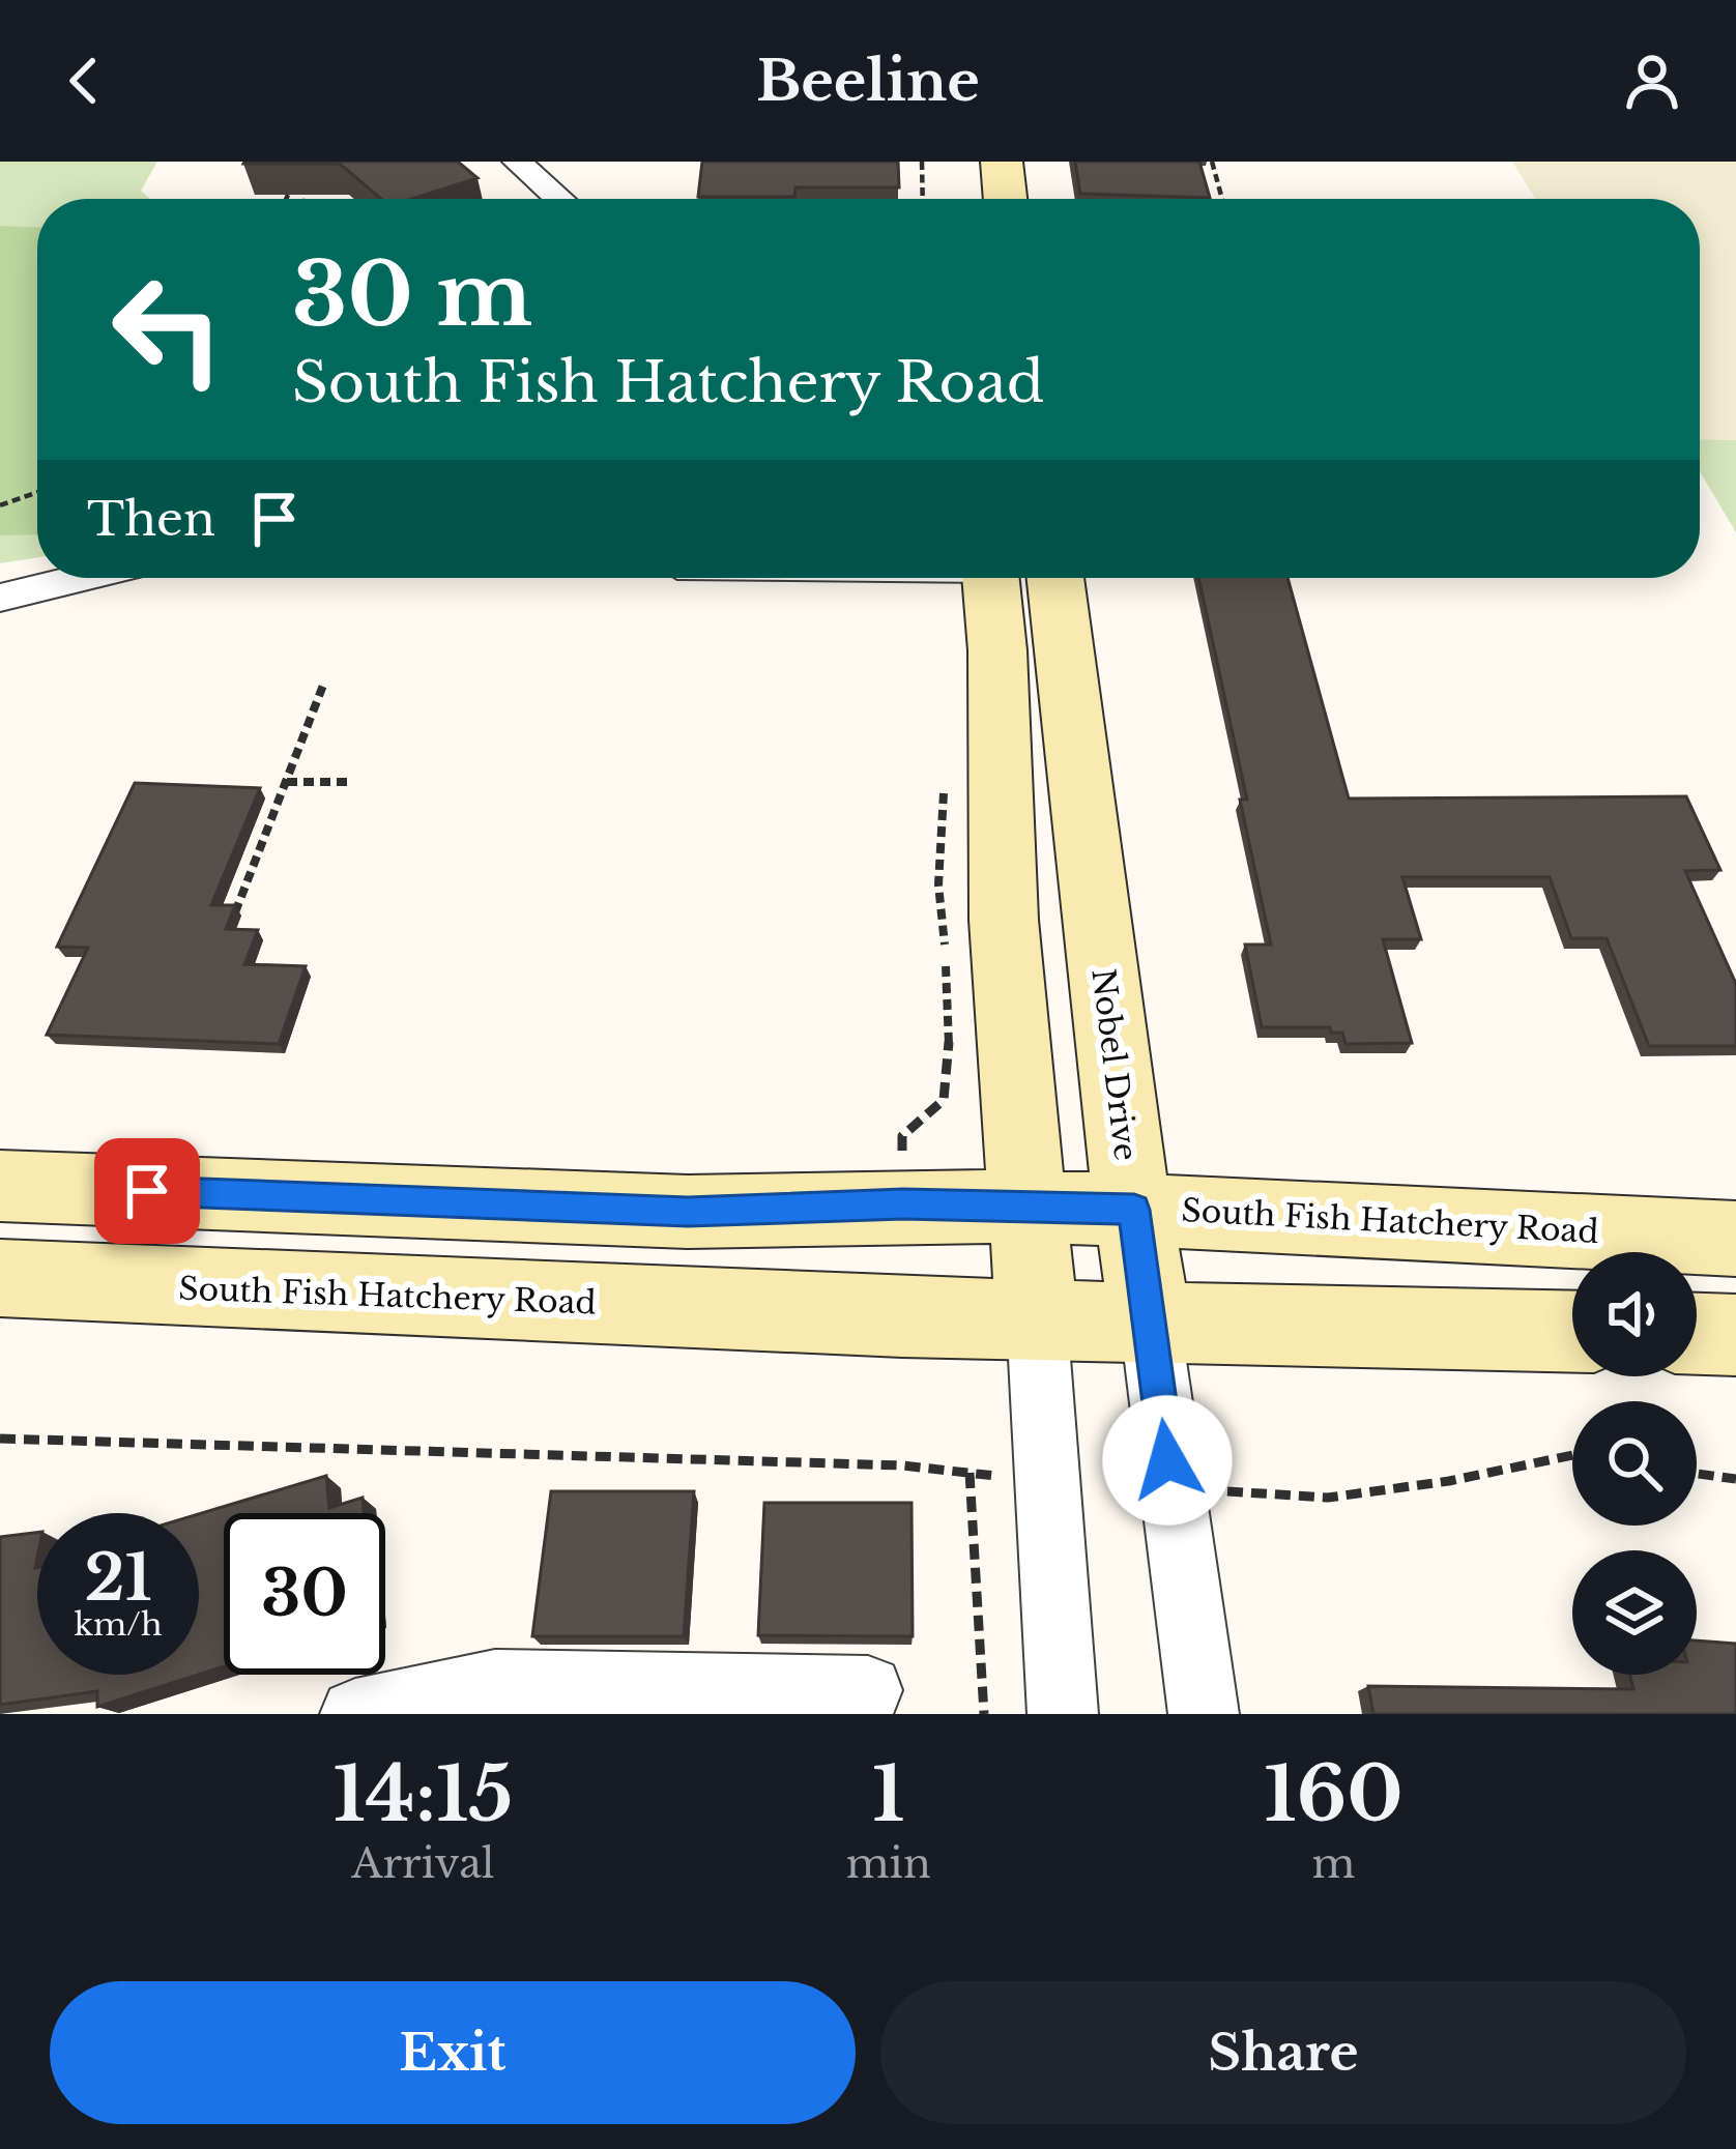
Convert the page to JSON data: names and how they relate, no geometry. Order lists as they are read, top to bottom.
{
  "streets": {
    "main road": ["Nobel Drive", "South Fish Hatchery Road"]
  },
  "crossings": [
    ["Nobel Drive", "South Fish Hatchery Road"]
  ],
  "page": {
    "header": "Beeline",
    "turn": ["30 m", "South Fish Hatchery Road"],
    "then": "Then",
    "speed": "21 km/h",
    "limit": "30",
    "eta": [
      "14:15",
      "Arrival",
      "1",
      "min",
      "160",
      "m"
    ],
    "buttons": ["Exit", "Share"]
  }
}
